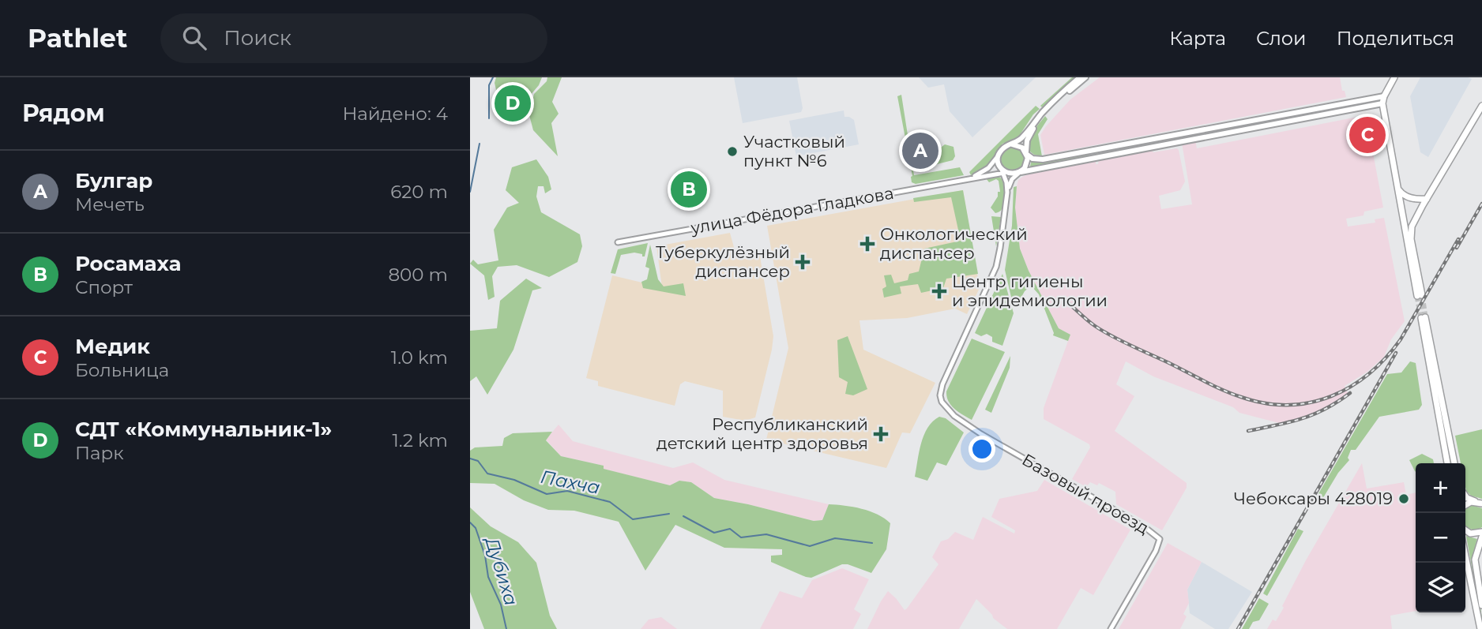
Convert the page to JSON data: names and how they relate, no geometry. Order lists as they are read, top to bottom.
{
  "streets": {
    "street": ["улица Фёдора Гладкова", "Базовый проезд"]
  },
  "water": ["Пахча", "Дубиха"],
  "places": {
    "other": ["Участковый пункт №6", "Чебоксары 428019"],
    "health": [
      "Онкологический диспансер",
      "Туберкулёзный диспансер",
      "Центр гигиены и эпидемиологии",
      "Республиканский детский центр здоровья"
    ]
  },
  "page": {
    "header": "Pathlet",
    "search": "Поиск",
    "nav": ["Карта", "Слои", "Поделиться"],
    "heading": ["Рядом", "Найдено: 4"],
    "pins": [
      "D",
      "C",
      "A",
      "B"
    ],
    "list": [
      {
        "mark": "A",
        "name": "Булгар",
        "note": "Мечеть",
        "value": "620 m"
      },
      {
        "mark": "B",
        "name": "Росамаха",
        "note": "Спорт",
        "value": "800 m"
      },
      {
        "mark": "C",
        "name": "Медик",
        "note": "Больница",
        "value": "1.0 km"
      },
      {
        "mark": "D",
        "name": "СДТ «Коммунальник-1»",
        "note": "Парк",
        "value": "1.2 km"
      }
    ],
    "map_buttons": ["+", "−"]
  }
}
